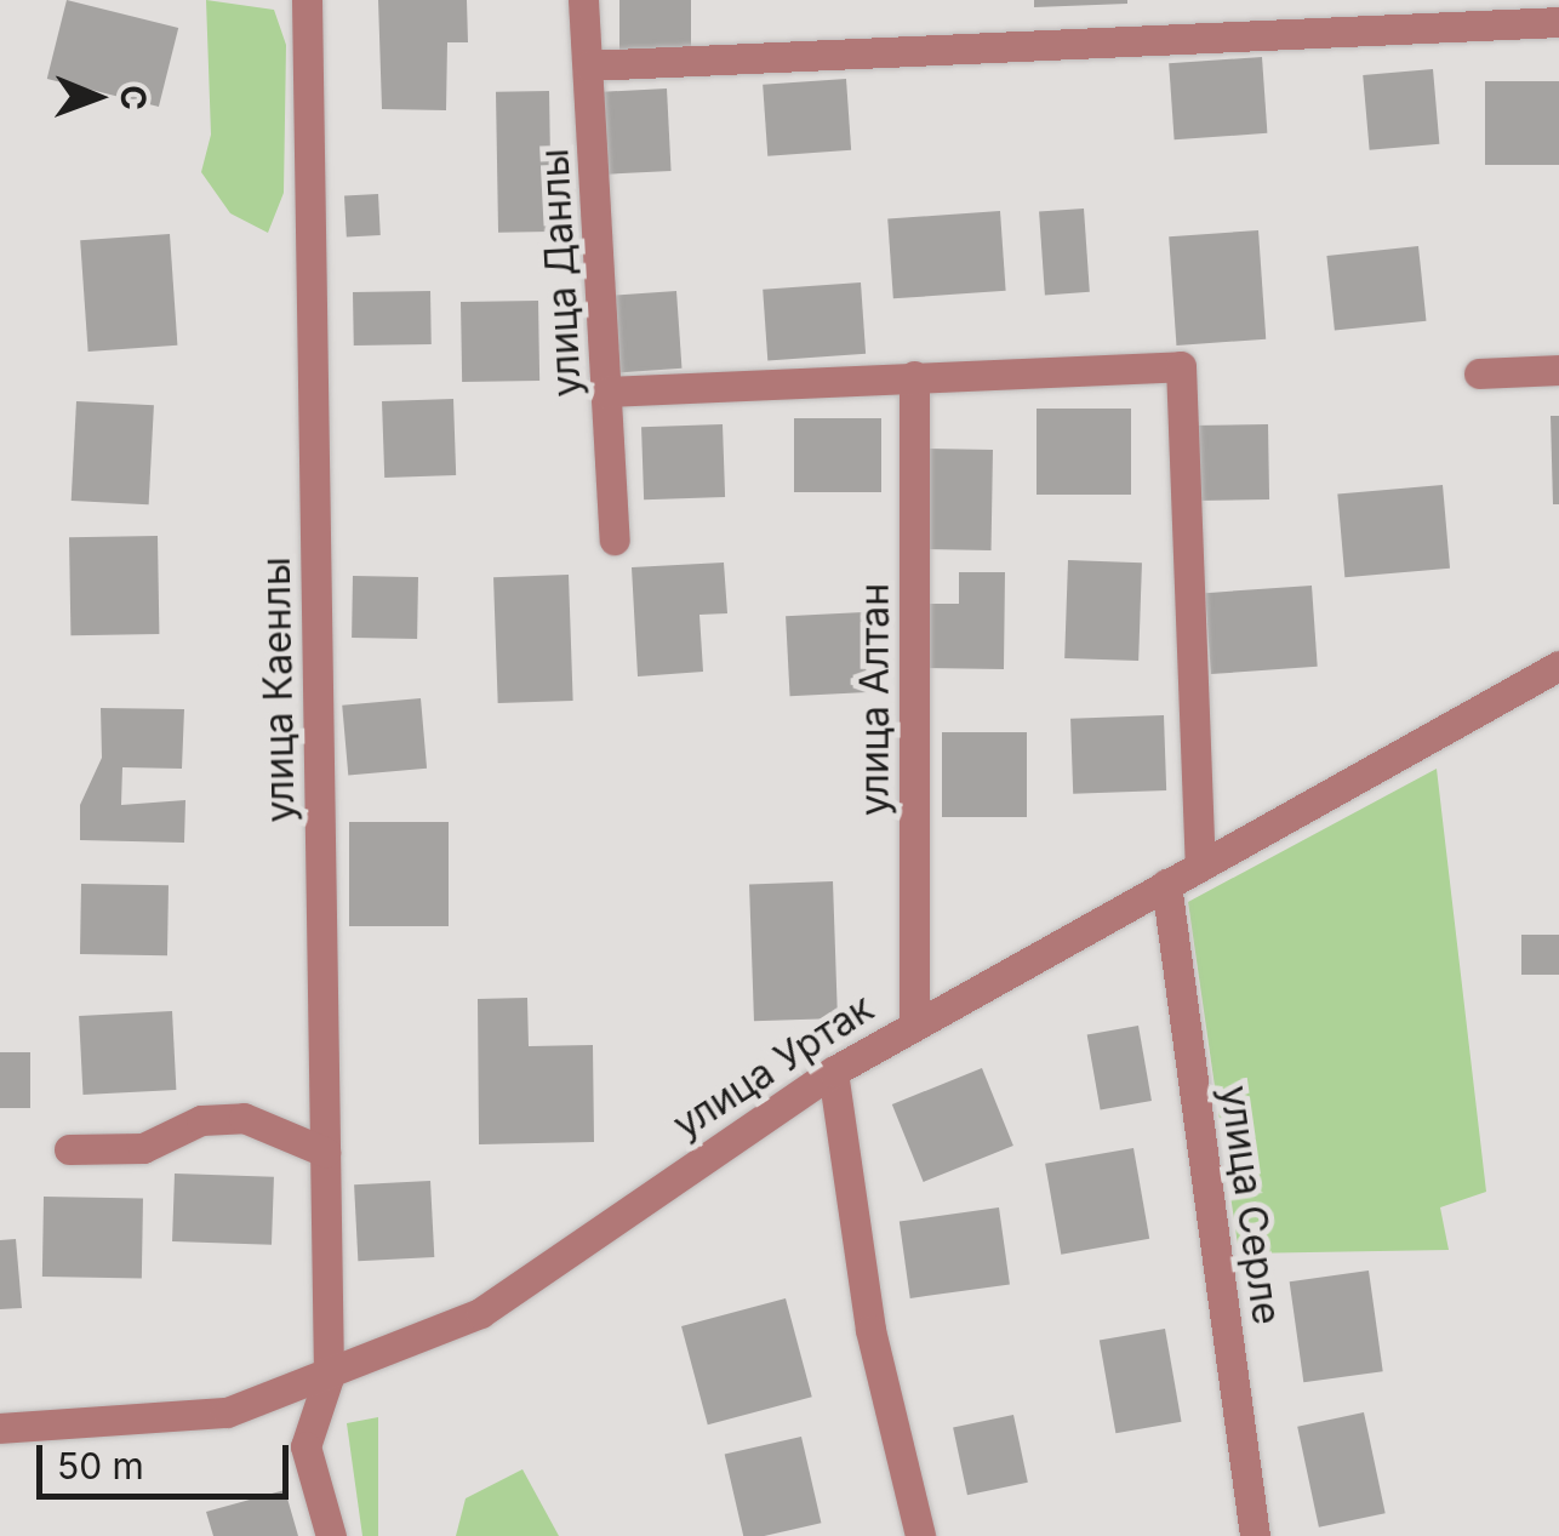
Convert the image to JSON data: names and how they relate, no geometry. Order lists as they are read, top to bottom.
{
  "streets": {
    "street": [
      "улица Данлы",
      "улица Каенлы",
      "улица Алтан",
      "улица Уртак",
      "улица Серле"
    ]
  },
  "crossings": [
    ["улица Каенлы", "улица Уртак"],
    ["улица Алтан", "улица Уртак"],
    ["улица Уртак", "улица Серле"]
  ],
  "scale_bar": "50 m",
  "north": "right"
}
